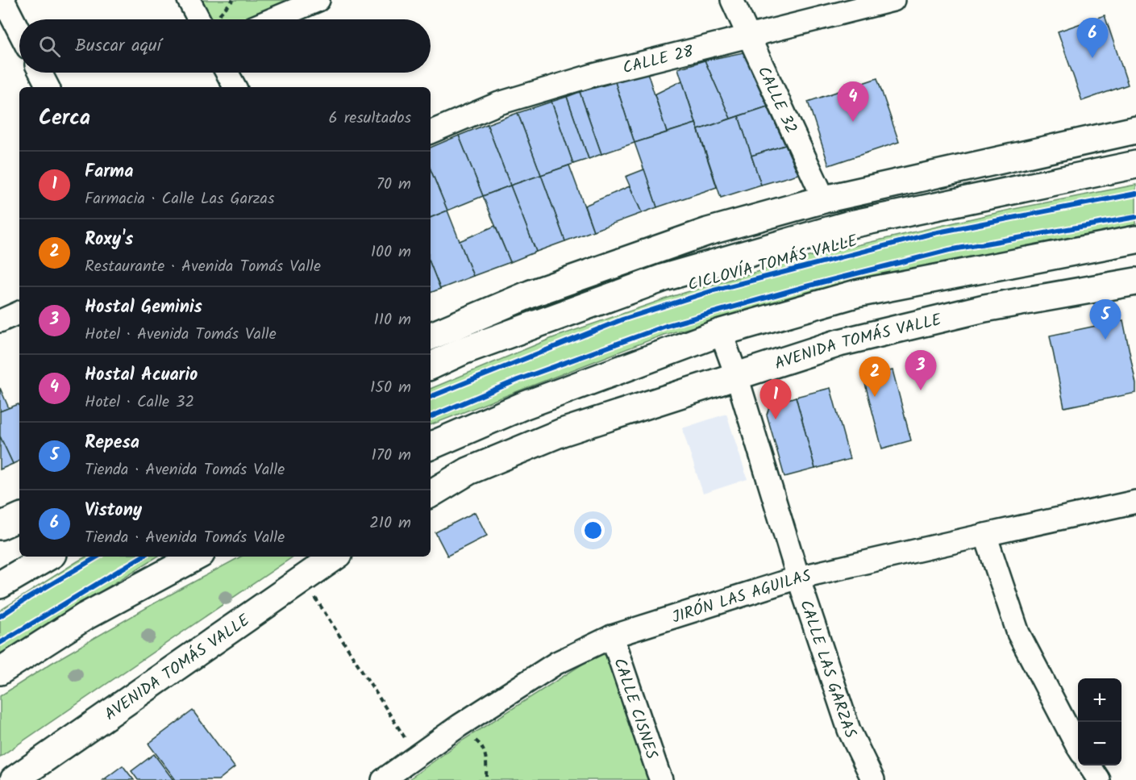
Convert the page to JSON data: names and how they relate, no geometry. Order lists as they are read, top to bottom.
{
  "streets": {
    "street": [
      "CALLE 28",
      "CALLE 32",
      "AVENIDA TOMÁS VALLE",
      "JIRÓN LAS AGUILAS",
      "CALLE LAS GARZAS",
      "CALLE CISNES"
    ],
    "cycle path": ["CICLOVÍA TOMÁS VALLE"]
  },
  "crossings": [
    ["CALLE 28", "CALLE 32"],
    ["AVENIDA TOMÁS VALLE", "CALLE LAS GARZAS"],
    ["JIRÓN LAS AGUILAS", "CALLE LAS GARZAS"],
    ["JIRÓN LAS AGUILAS", "CALLE CISNES"]
  ],
  "page": {
    "pins": [
      "6",
      "4",
      "5",
      "3",
      "2",
      "1"
    ],
    "search": "Buscar aquí",
    "heading": ["Cerca", "6 resultados"],
    "list": [
      {
        "mark": "1",
        "name": "Farma",
        "note": "Farmacia · Calle Las Garzas",
        "value": "70 m"
      },
      {
        "mark": "2",
        "name": "Roxy's",
        "note": "Restaurante · Avenida Tomás Valle",
        "value": "100 m"
      },
      {
        "mark": "3",
        "name": "Hostal Geminis",
        "note": "Hotel · Avenida Tomás Valle",
        "value": "110 m"
      },
      {
        "mark": "4",
        "name": "Hostal Acuario",
        "note": "Hotel · Calle 32",
        "value": "150 m"
      },
      {
        "mark": "5",
        "name": "Repesa",
        "note": "Tienda · Avenida Tomás Valle",
        "value": "170 m"
      },
      {
        "mark": "6",
        "name": "Vistony",
        "note": "Tienda · Avenida Tomás Valle",
        "value": "210 m"
      }
    ],
    "map_buttons": ["+", "−"]
  }
}
